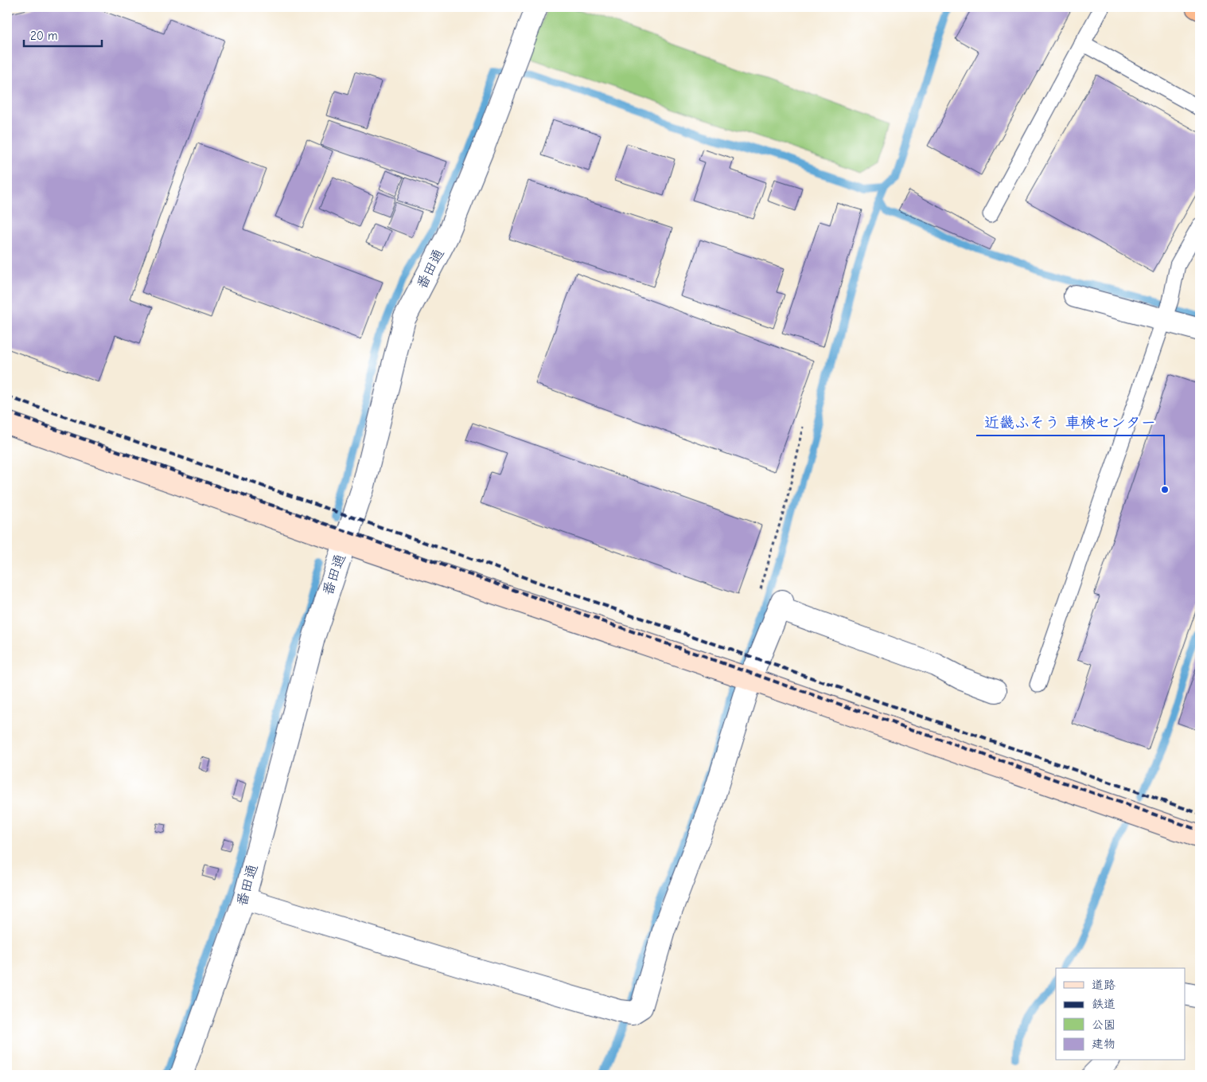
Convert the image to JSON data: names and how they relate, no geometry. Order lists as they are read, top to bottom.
{
  "streets": {
    "street": ["番田通"]
  },
  "places": ["近畿ふそう 車検センター"],
  "legend": [
    "道路",
    "鉄道",
    "公園",
    "建物"
  ],
  "scale_bar": "20 m"
}
